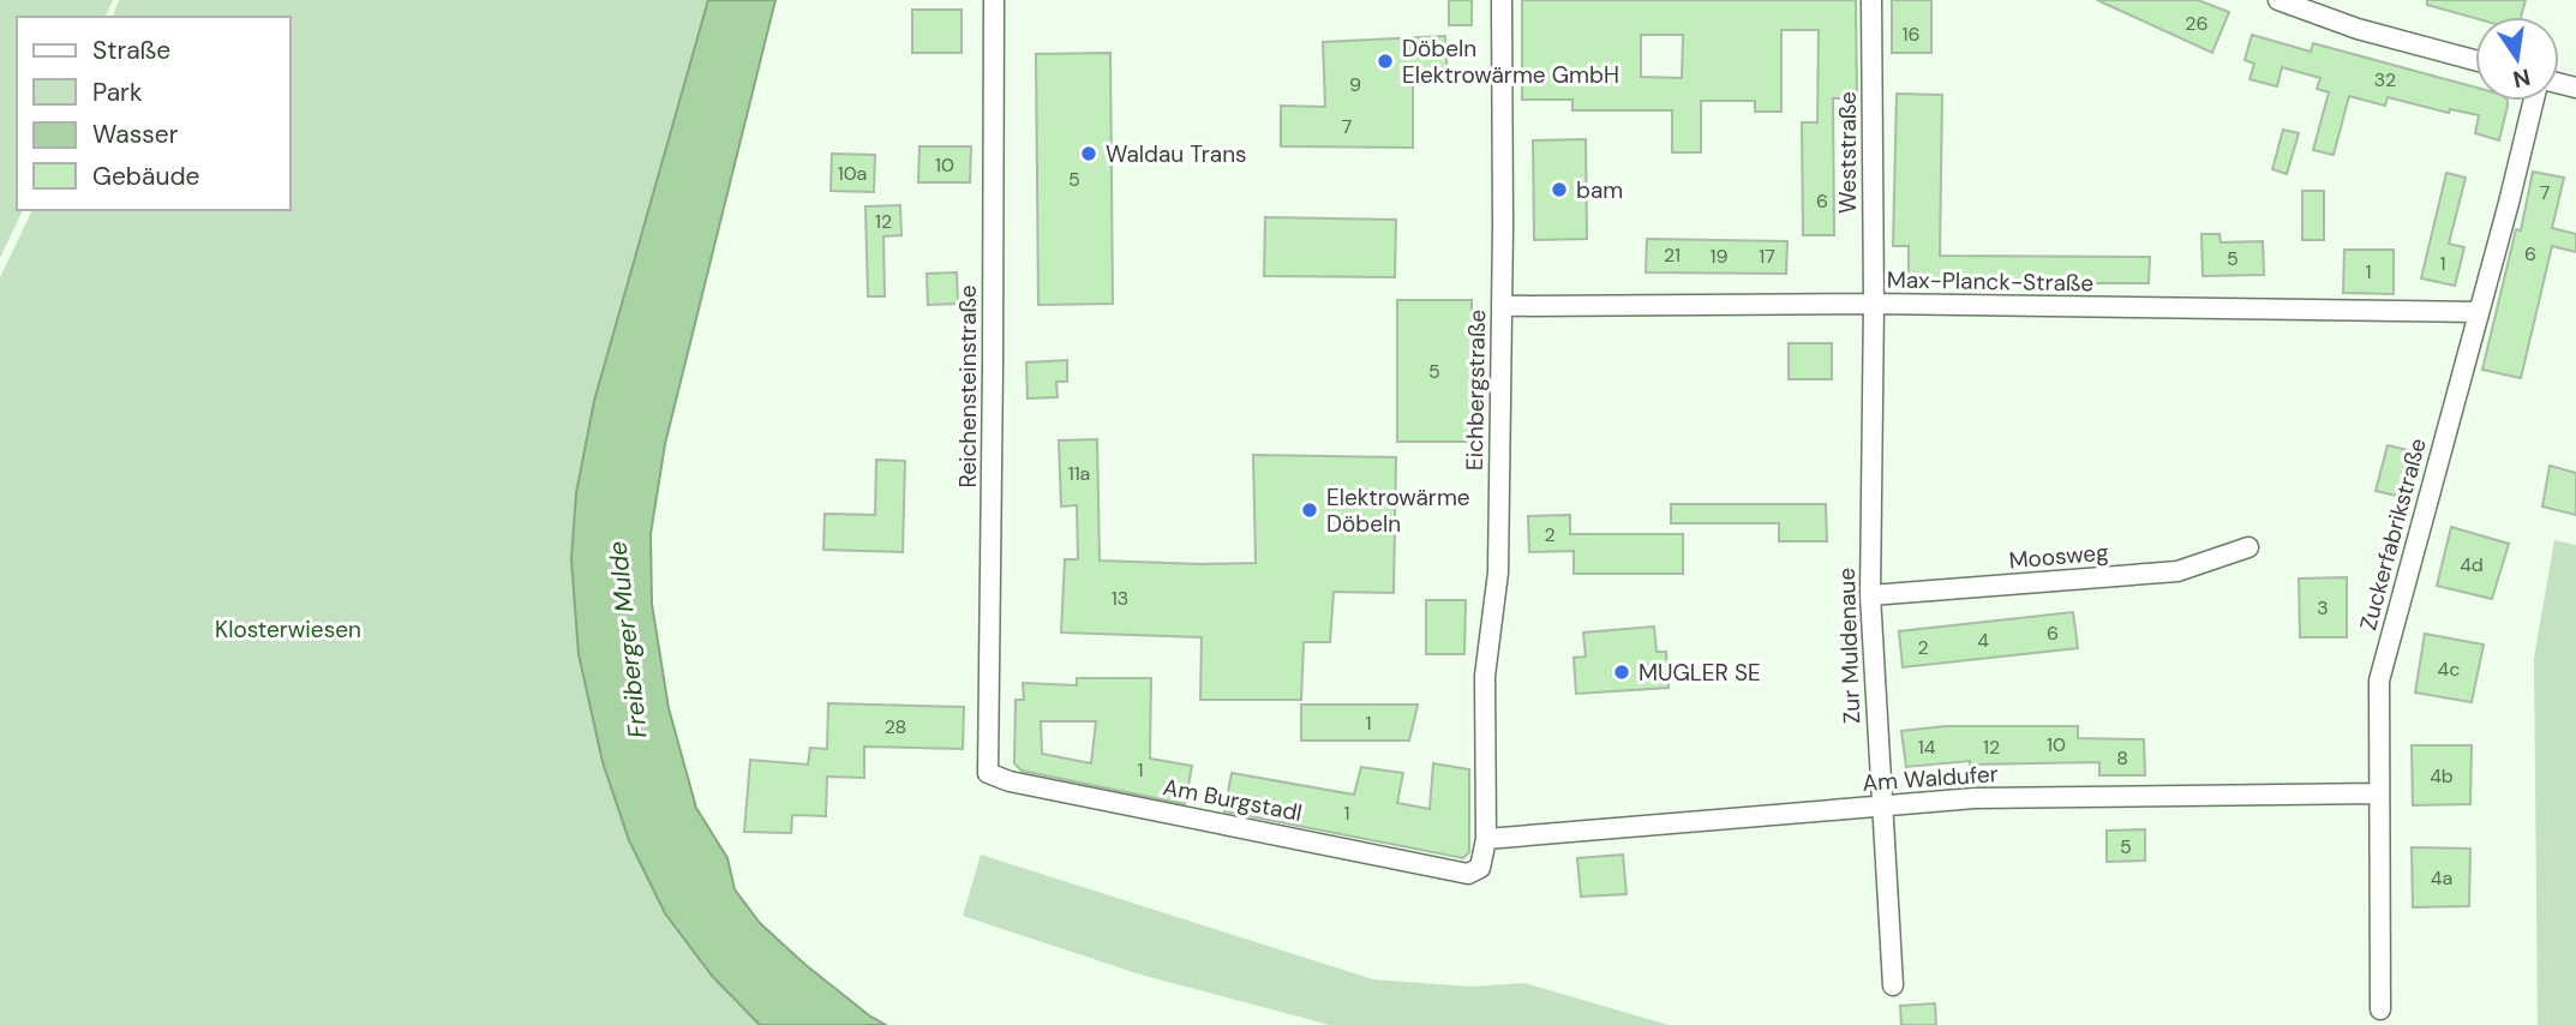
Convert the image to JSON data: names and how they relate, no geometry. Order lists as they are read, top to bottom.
{
  "streets": {
    "street": [
      "Weststraße",
      "Max-Planck-Straße",
      "Reichensteinstraße",
      "Eichbergstraße",
      "Zuckerfabrikstraße",
      "Moosweg",
      "Zur Muldenaue",
      "Am Waldufer",
      "Am Burgstadl"
    ]
  },
  "crossings": [
    ["Weststraße", "Max-Planck-Straße"],
    ["Weststraße", "Zur Muldenaue"],
    ["Max-Planck-Straße", "Eichbergstraße"],
    ["Max-Planck-Straße", "Zuckerfabrikstraße"],
    ["Max-Planck-Straße", "Zur Muldenaue"],
    ["Reichensteinstraße", "Am Burgstadl"],
    ["Eichbergstraße", "Am Waldufer"],
    ["Eichbergstraße", "Am Burgstadl"],
    ["Zuckerfabrikstraße", "Am Waldufer"],
    ["Moosweg", "Zur Muldenaue"],
    ["Zur Muldenaue", "Am Waldufer"]
  ],
  "water": ["Freiberger Mulde"],
  "parks": ["Klosterwiesen"],
  "places": [
    "Döbeln Elektrowärme GmbH",
    "Waldau Trans",
    "bam",
    "Elektrowärme Döbeln",
    "MUGLER SE"
  ],
  "house_numbers": [
    "26",
    "16",
    "32",
    "9",
    "7",
    "10",
    "10a",
    "5",
    "7",
    "6",
    "12",
    "6",
    "21",
    "19",
    "17",
    "5",
    "1",
    "1",
    "5",
    "11a",
    "2",
    "4d",
    "13",
    "3",
    "6",
    "4",
    "2",
    "4c",
    "1",
    "28",
    "10",
    "14",
    "12",
    "8",
    "1",
    "4b",
    "1",
    "5",
    "4a"
  ],
  "legend": [
    "Straße",
    "Park",
    "Wasser",
    "Gebäude"
  ],
  "north": "bottom"
}
